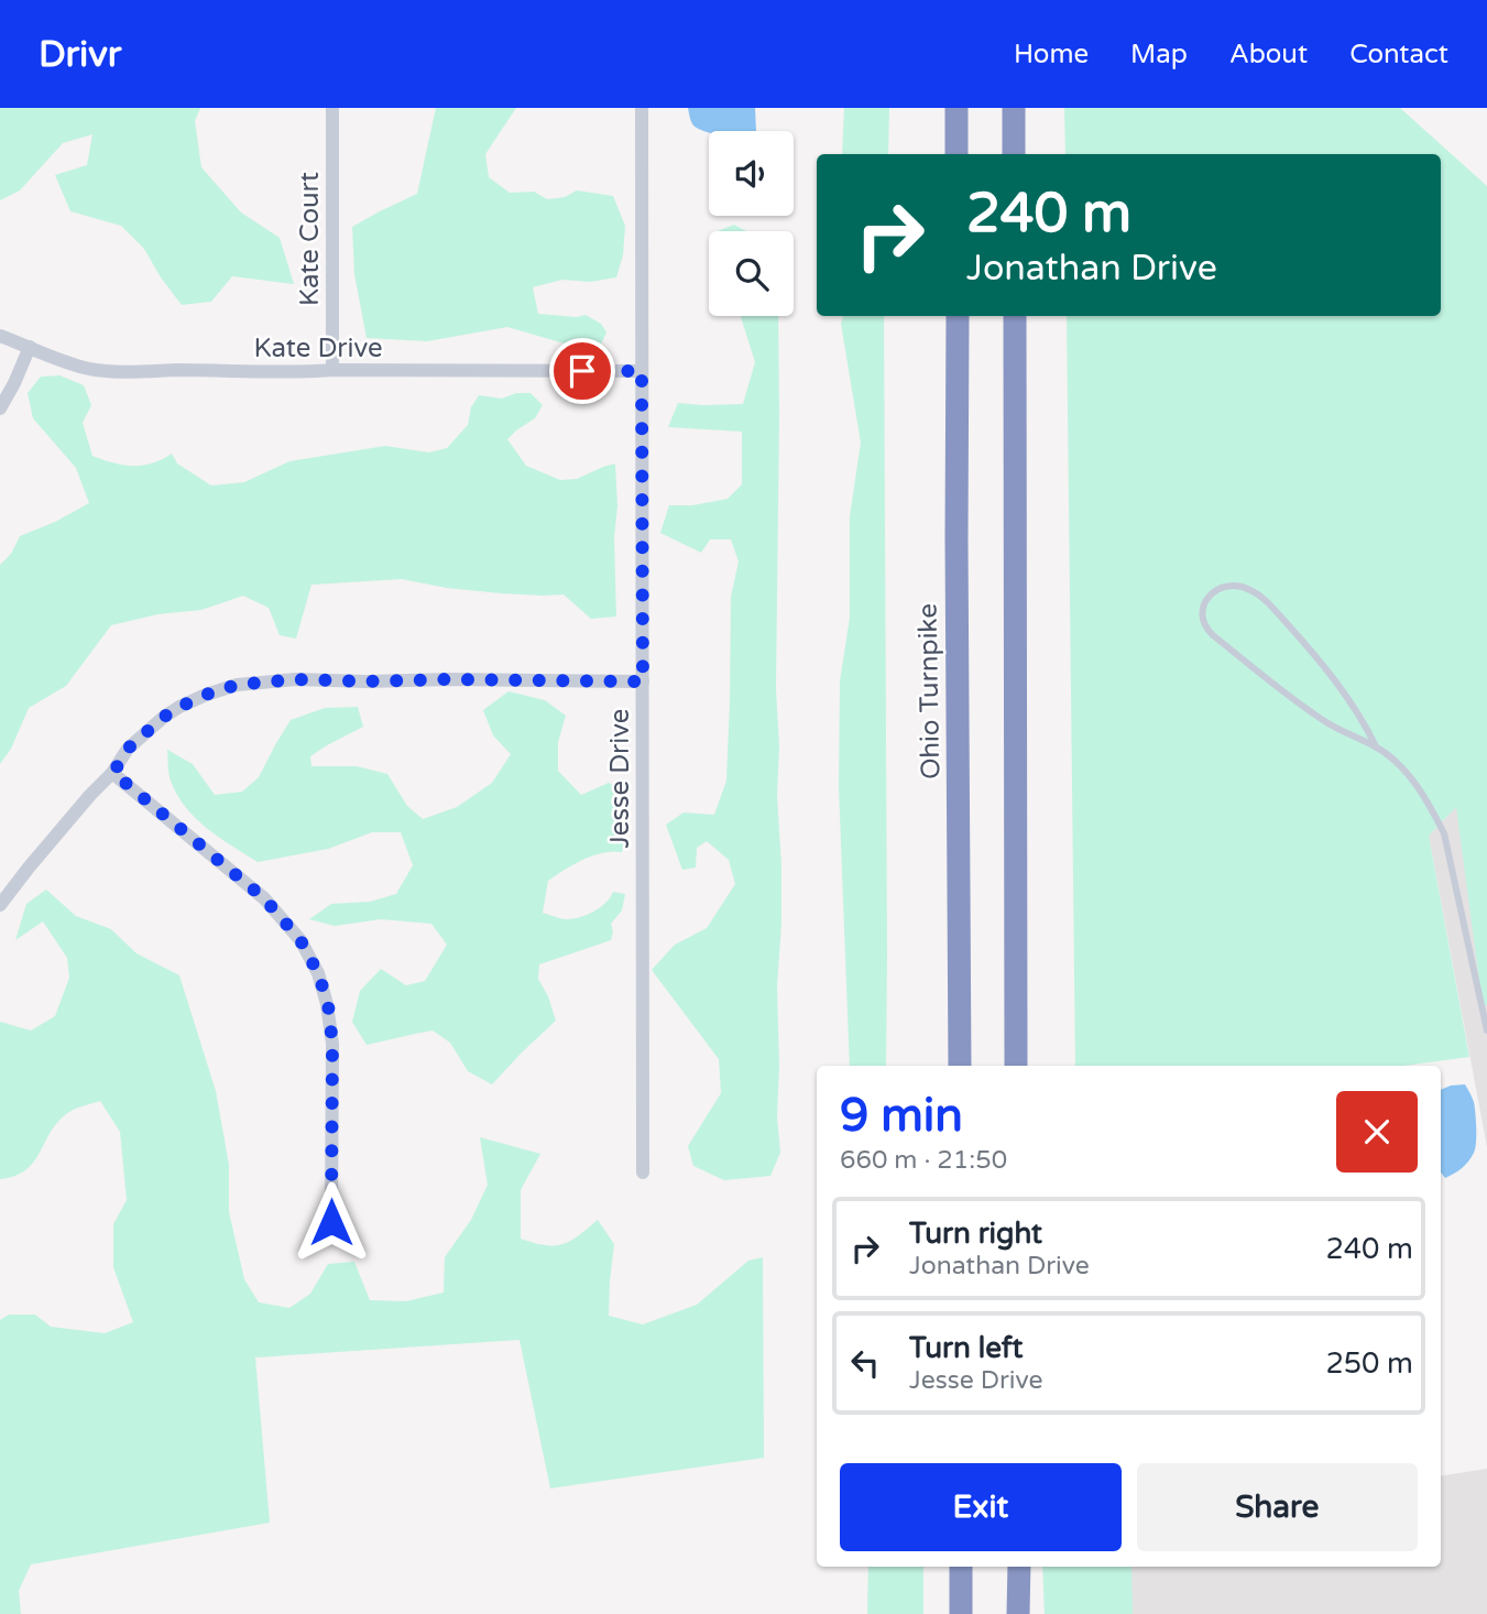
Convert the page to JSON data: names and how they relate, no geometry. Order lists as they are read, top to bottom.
{
  "streets": {
    "highway": ["Ohio Turnpike"],
    "street": ["Kate Court", "Kate Drive", "Jesse Drive"]
  },
  "crossings": [
    ["Kate Court", "Kate Drive"],
    ["Kate Drive", "Jesse Drive"]
  ],
  "page": {
    "header": "Drivr",
    "nav": [
      "Home",
      "Map",
      "About",
      "Contact"
    ],
    "turn": ["240 m", "Jonathan Drive"],
    "heading": ["9 min", "660 m · 21:50"],
    "list": [
      {
        "name": "Turn right",
        "note": "Jonathan Drive",
        "value": "240 m"
      },
      {
        "name": "Turn left",
        "note": "Jesse Drive",
        "value": "250 m"
      }
    ],
    "buttons": ["Exit", "Share"]
  }
}
